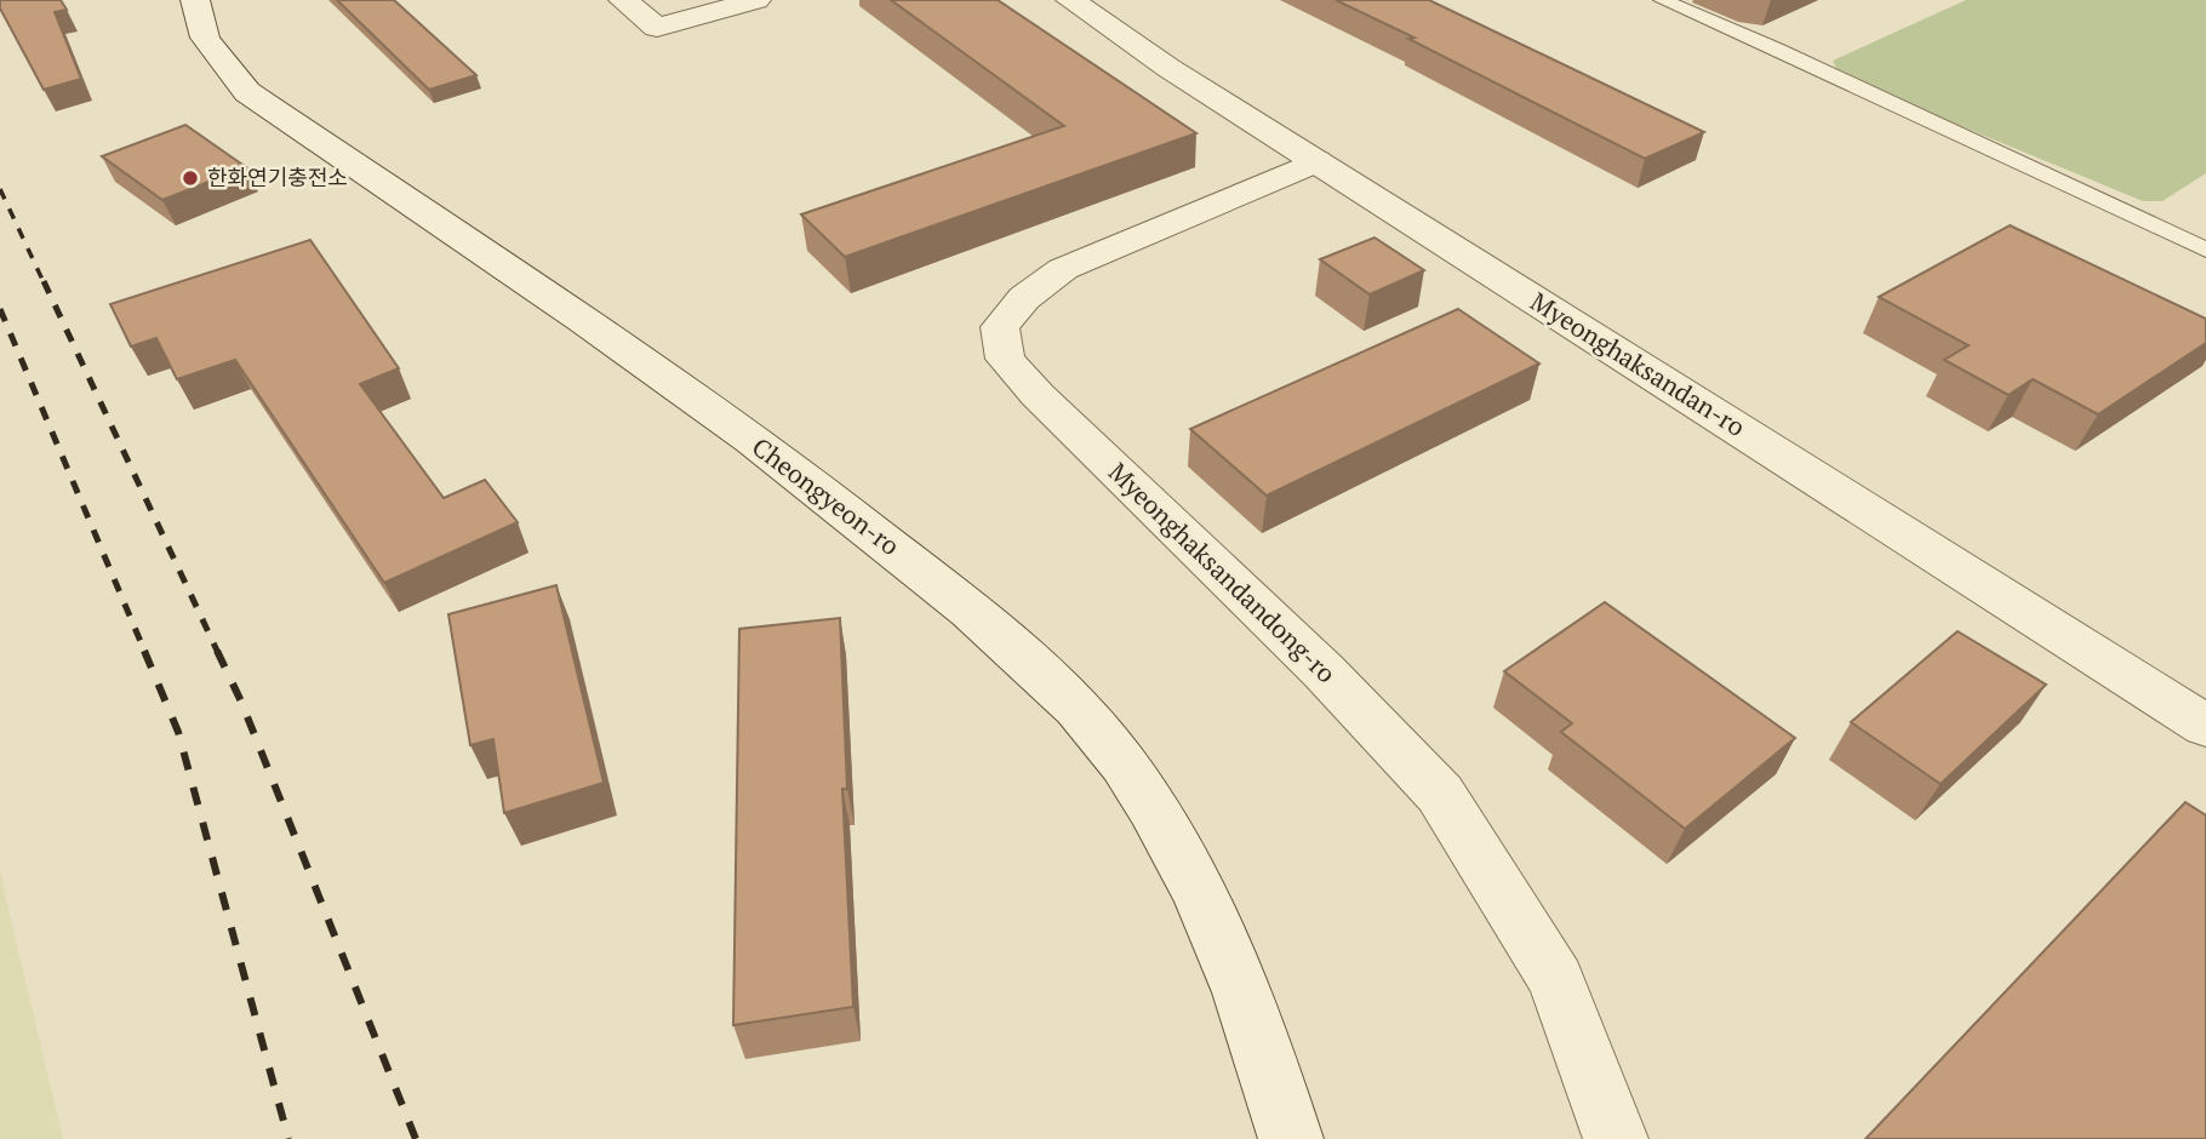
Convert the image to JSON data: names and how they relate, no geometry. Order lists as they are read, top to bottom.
{
  "streets": {
    "street": ["Myeonghaksandan-ro", "Cheongyeon-ro", "Myeonghaksandandong-ro"]
  },
  "crossings": [
    ["Myeonghaksandan-ro", "Myeonghaksandandong-ro"]
  ],
  "places": ["한화연기충전소"]
}
